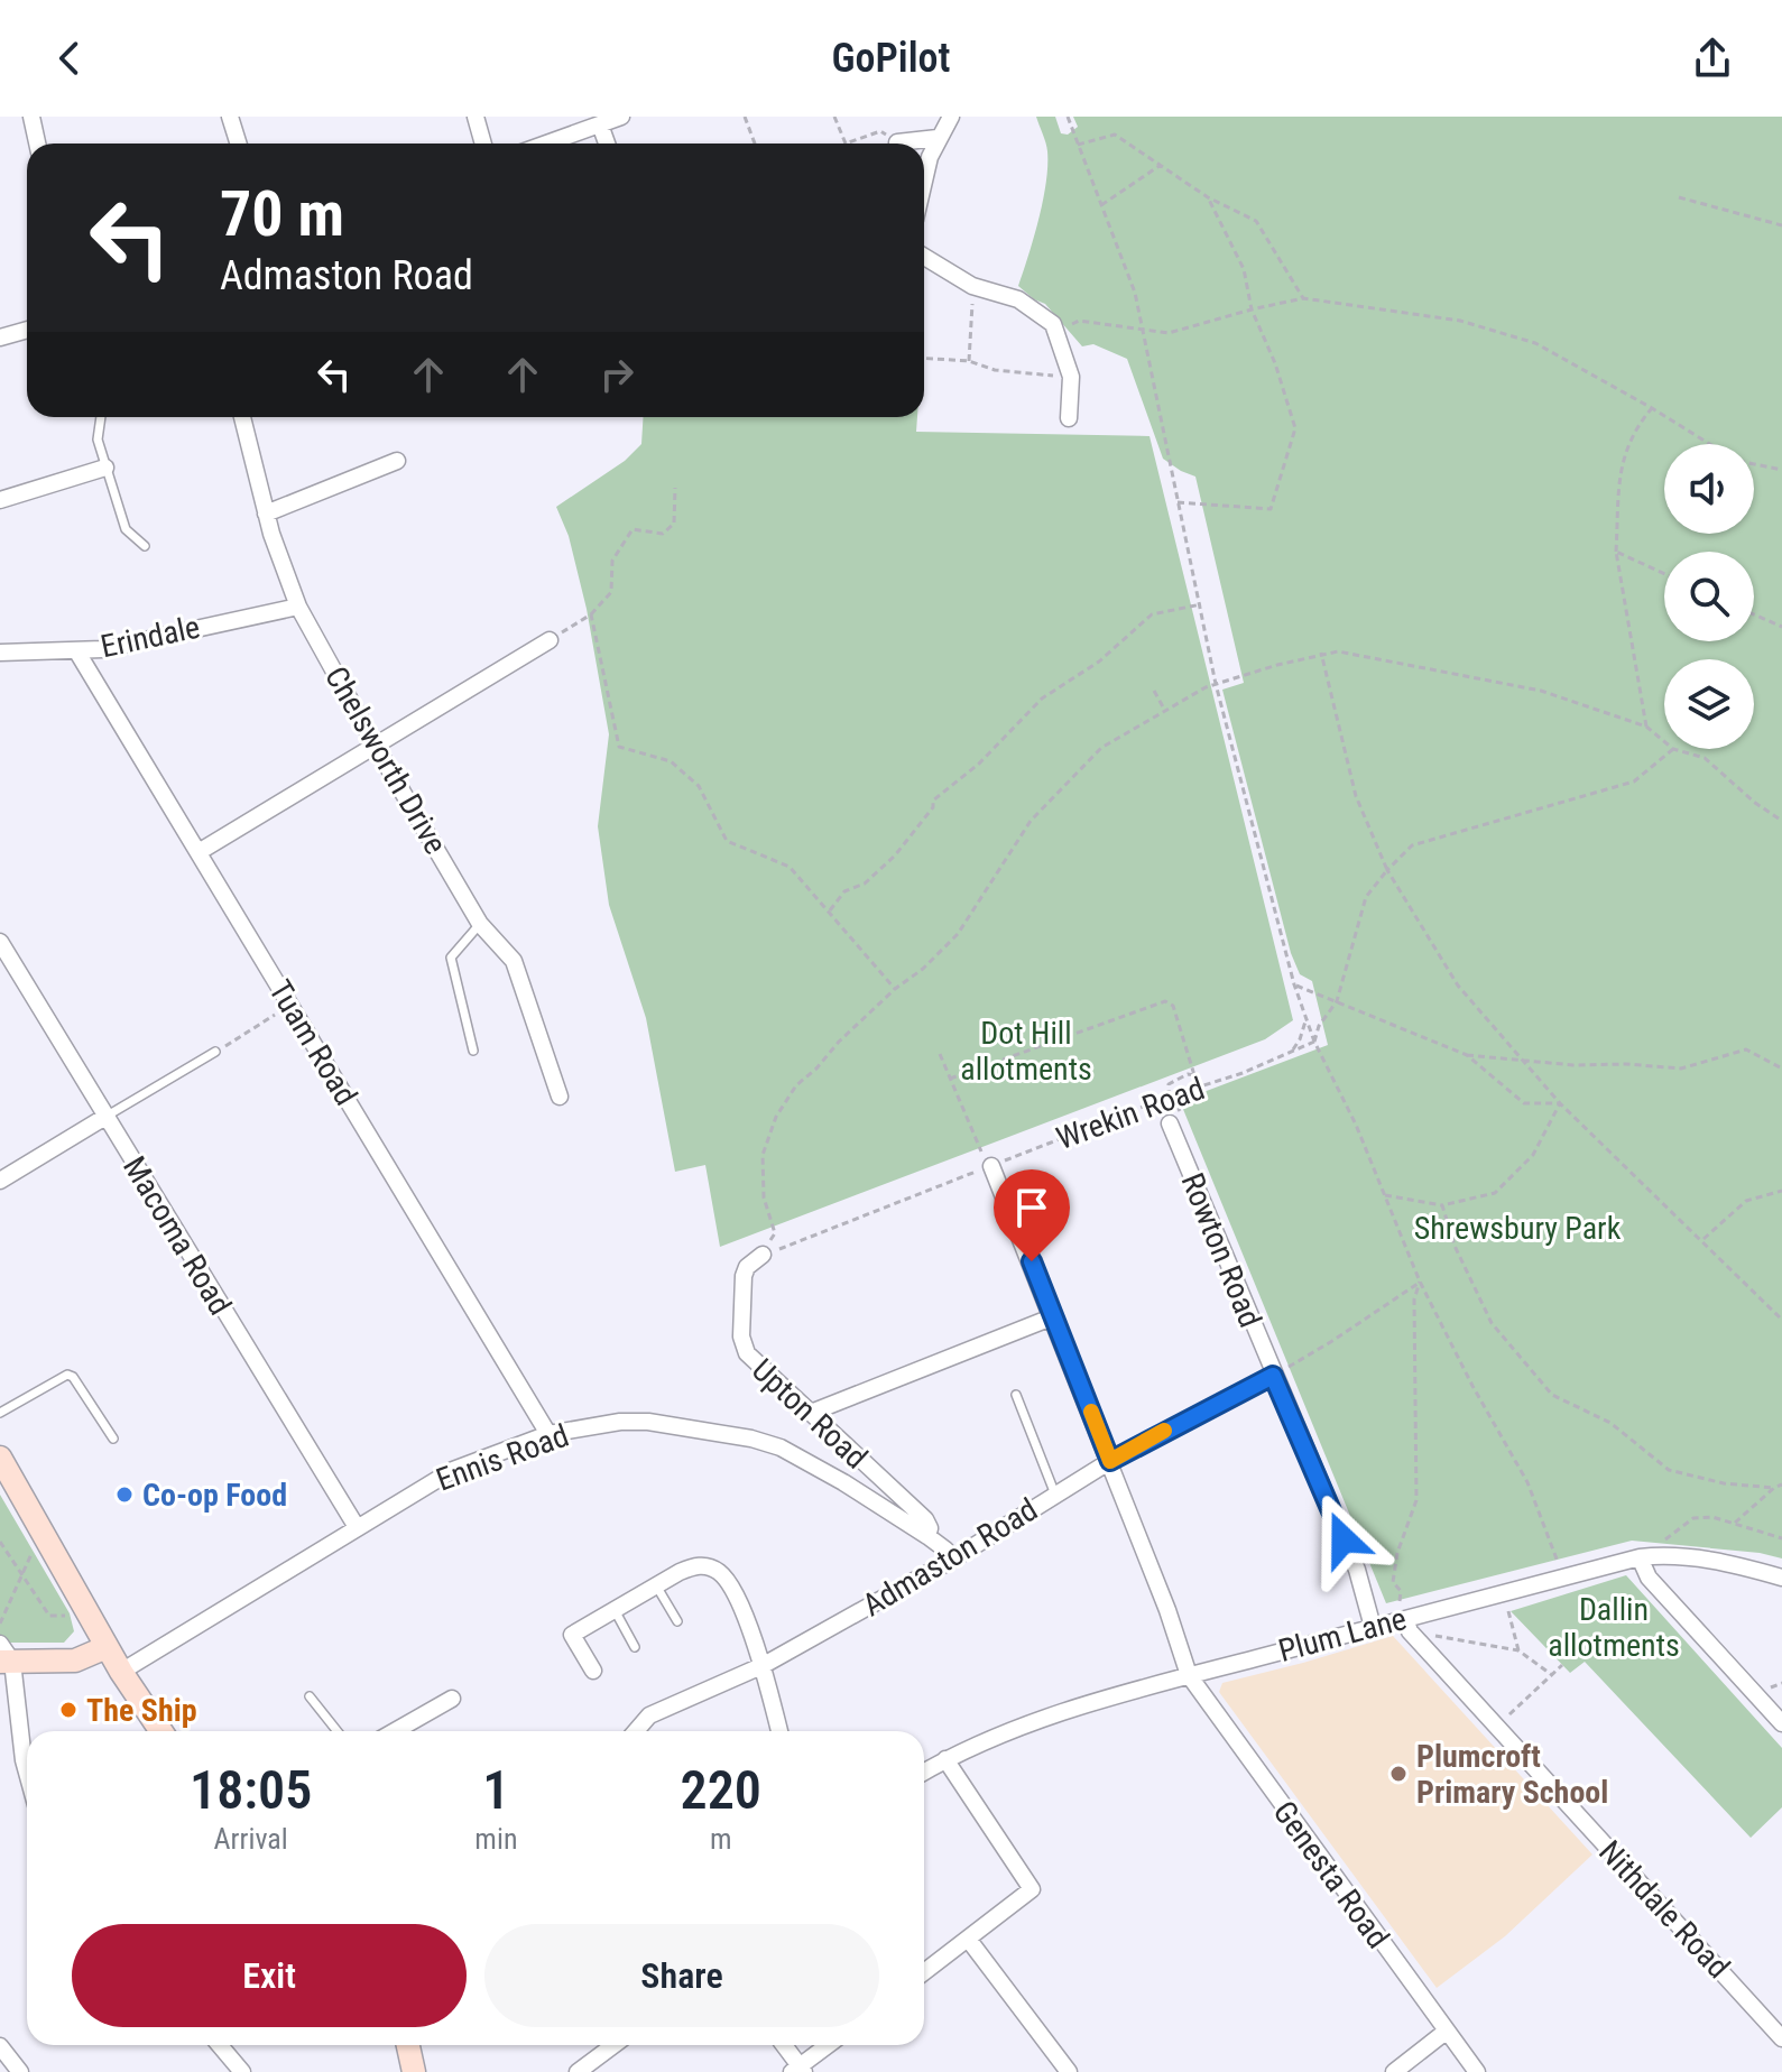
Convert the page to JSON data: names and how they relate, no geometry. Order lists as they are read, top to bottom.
{
  "streets": {
    "street": [
      "Erindale",
      "Chelsworth Drive",
      "Tuam Road",
      "Macoma Road",
      "Rowton Road",
      "Upton Road",
      "Ennis Road",
      "Admaston Road",
      "Plum Lane",
      "Genesta Road",
      "Nithdale Road"
    ],
    "path": ["Wrekin Road"]
  },
  "crossings": [
    ["Erindale", "Chelsworth Drive"],
    ["Erindale", "Tuam Road"],
    ["Tuam Road", "Ennis Road"],
    ["Wrekin Road", "Genesta Road"],
    ["Macoma Road", "Ennis Road"],
    ["Rowton Road", "Admaston Road"],
    ["Rowton Road", "Plum Lane"],
    ["Upton Road", "Ennis Road"],
    ["Ennis Road", "Admaston Road"],
    ["Admaston Road", "Genesta Road"],
    ["Plum Lane", "Genesta Road"],
    ["Plum Lane", "Nithdale Road"]
  ],
  "parks": ["Dot Hill allotments", "Shrewsbury Park", "Dallin allotments"],
  "places": ["Co-op Food", "The Ship", "Plumcroft Primary School"],
  "page": {
    "header": "GoPilot",
    "turn": ["70 m", "Admaston Road"],
    "eta": [
      "18:05",
      "Arrival",
      "1",
      "min",
      "220",
      "m"
    ],
    "buttons": ["Exit", "Share"]
  }
}
